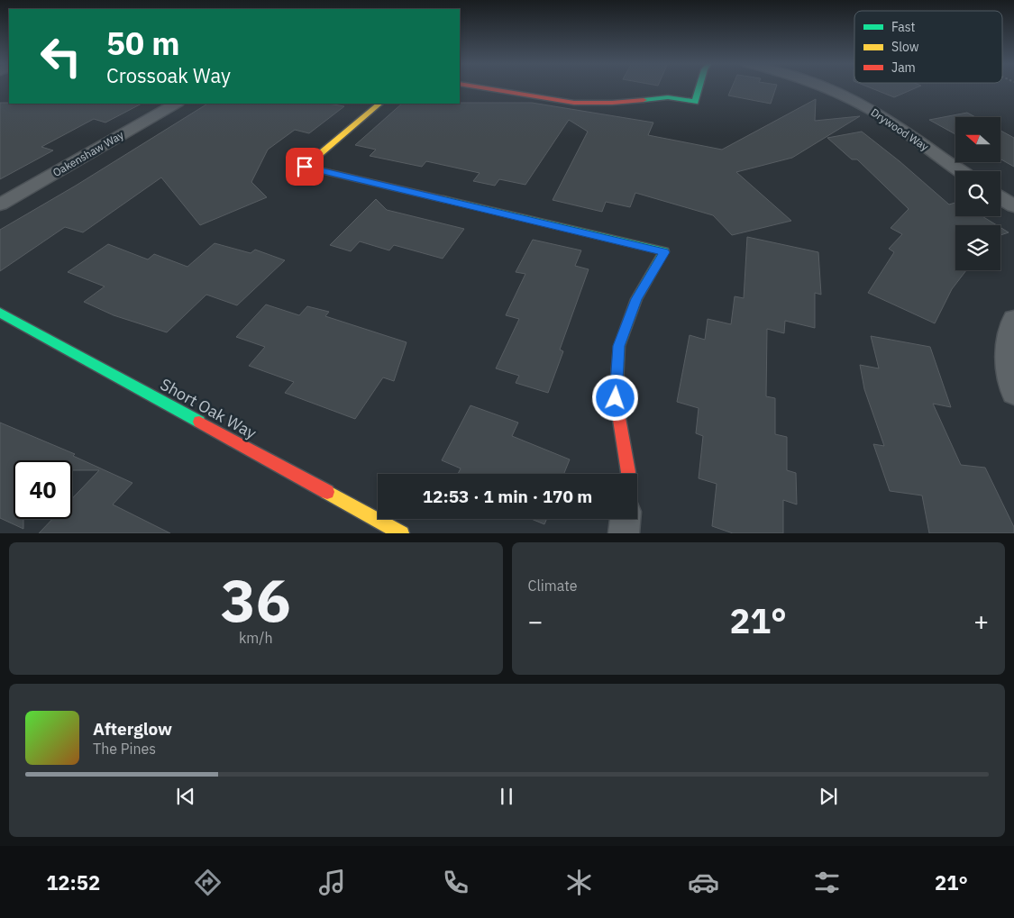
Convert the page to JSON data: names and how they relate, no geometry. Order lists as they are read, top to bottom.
{
  "streets": {
    "street": ["Drywood Way", "Oakenshaw Way", "Short Oak Way"]
  },
  "legend": ["Fast", "Slow", "Jam"],
  "north": "left",
  "page": {
    "turn": ["50 m", "Crossoak Way"],
    "limit": "40",
    "trip": "12:53 · 1 min · 170 m",
    "tile": [
      ["36", "km/h"],
      "Climate"
    ],
    "heat": ["−", "21°", "+"],
    "song": ["Afterglow", "The Pines"],
    "tabs": ["12:52", "21°"]
  }
}
